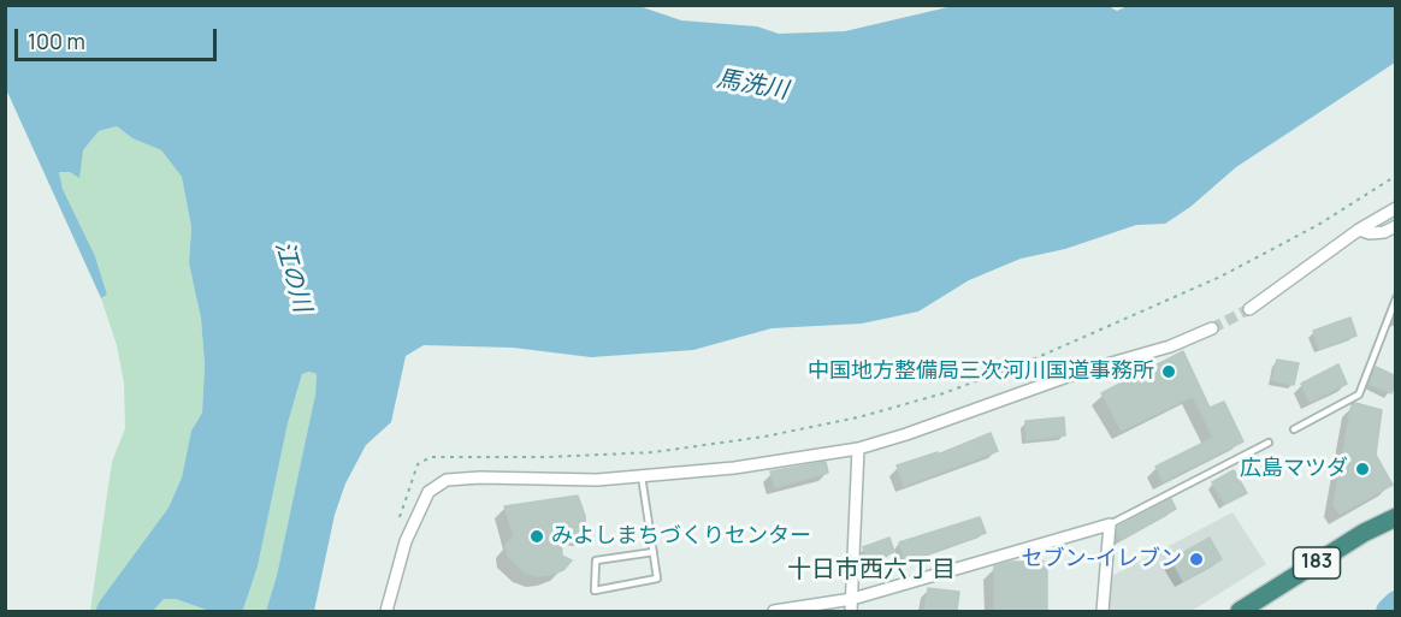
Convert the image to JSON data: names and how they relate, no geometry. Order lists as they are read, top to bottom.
{
  "streets": {
    "highway": ["183"]
  },
  "districts": ["十日市西六丁目"],
  "water": ["馬洗川", "江の川"],
  "places": [
    "中国地方整備局三次河川国道事務所",
    "広島マツダ",
    "みよしまちづくりセンター",
    "セブン-イレブン"
  ],
  "scale_bar": "100 m"
}
